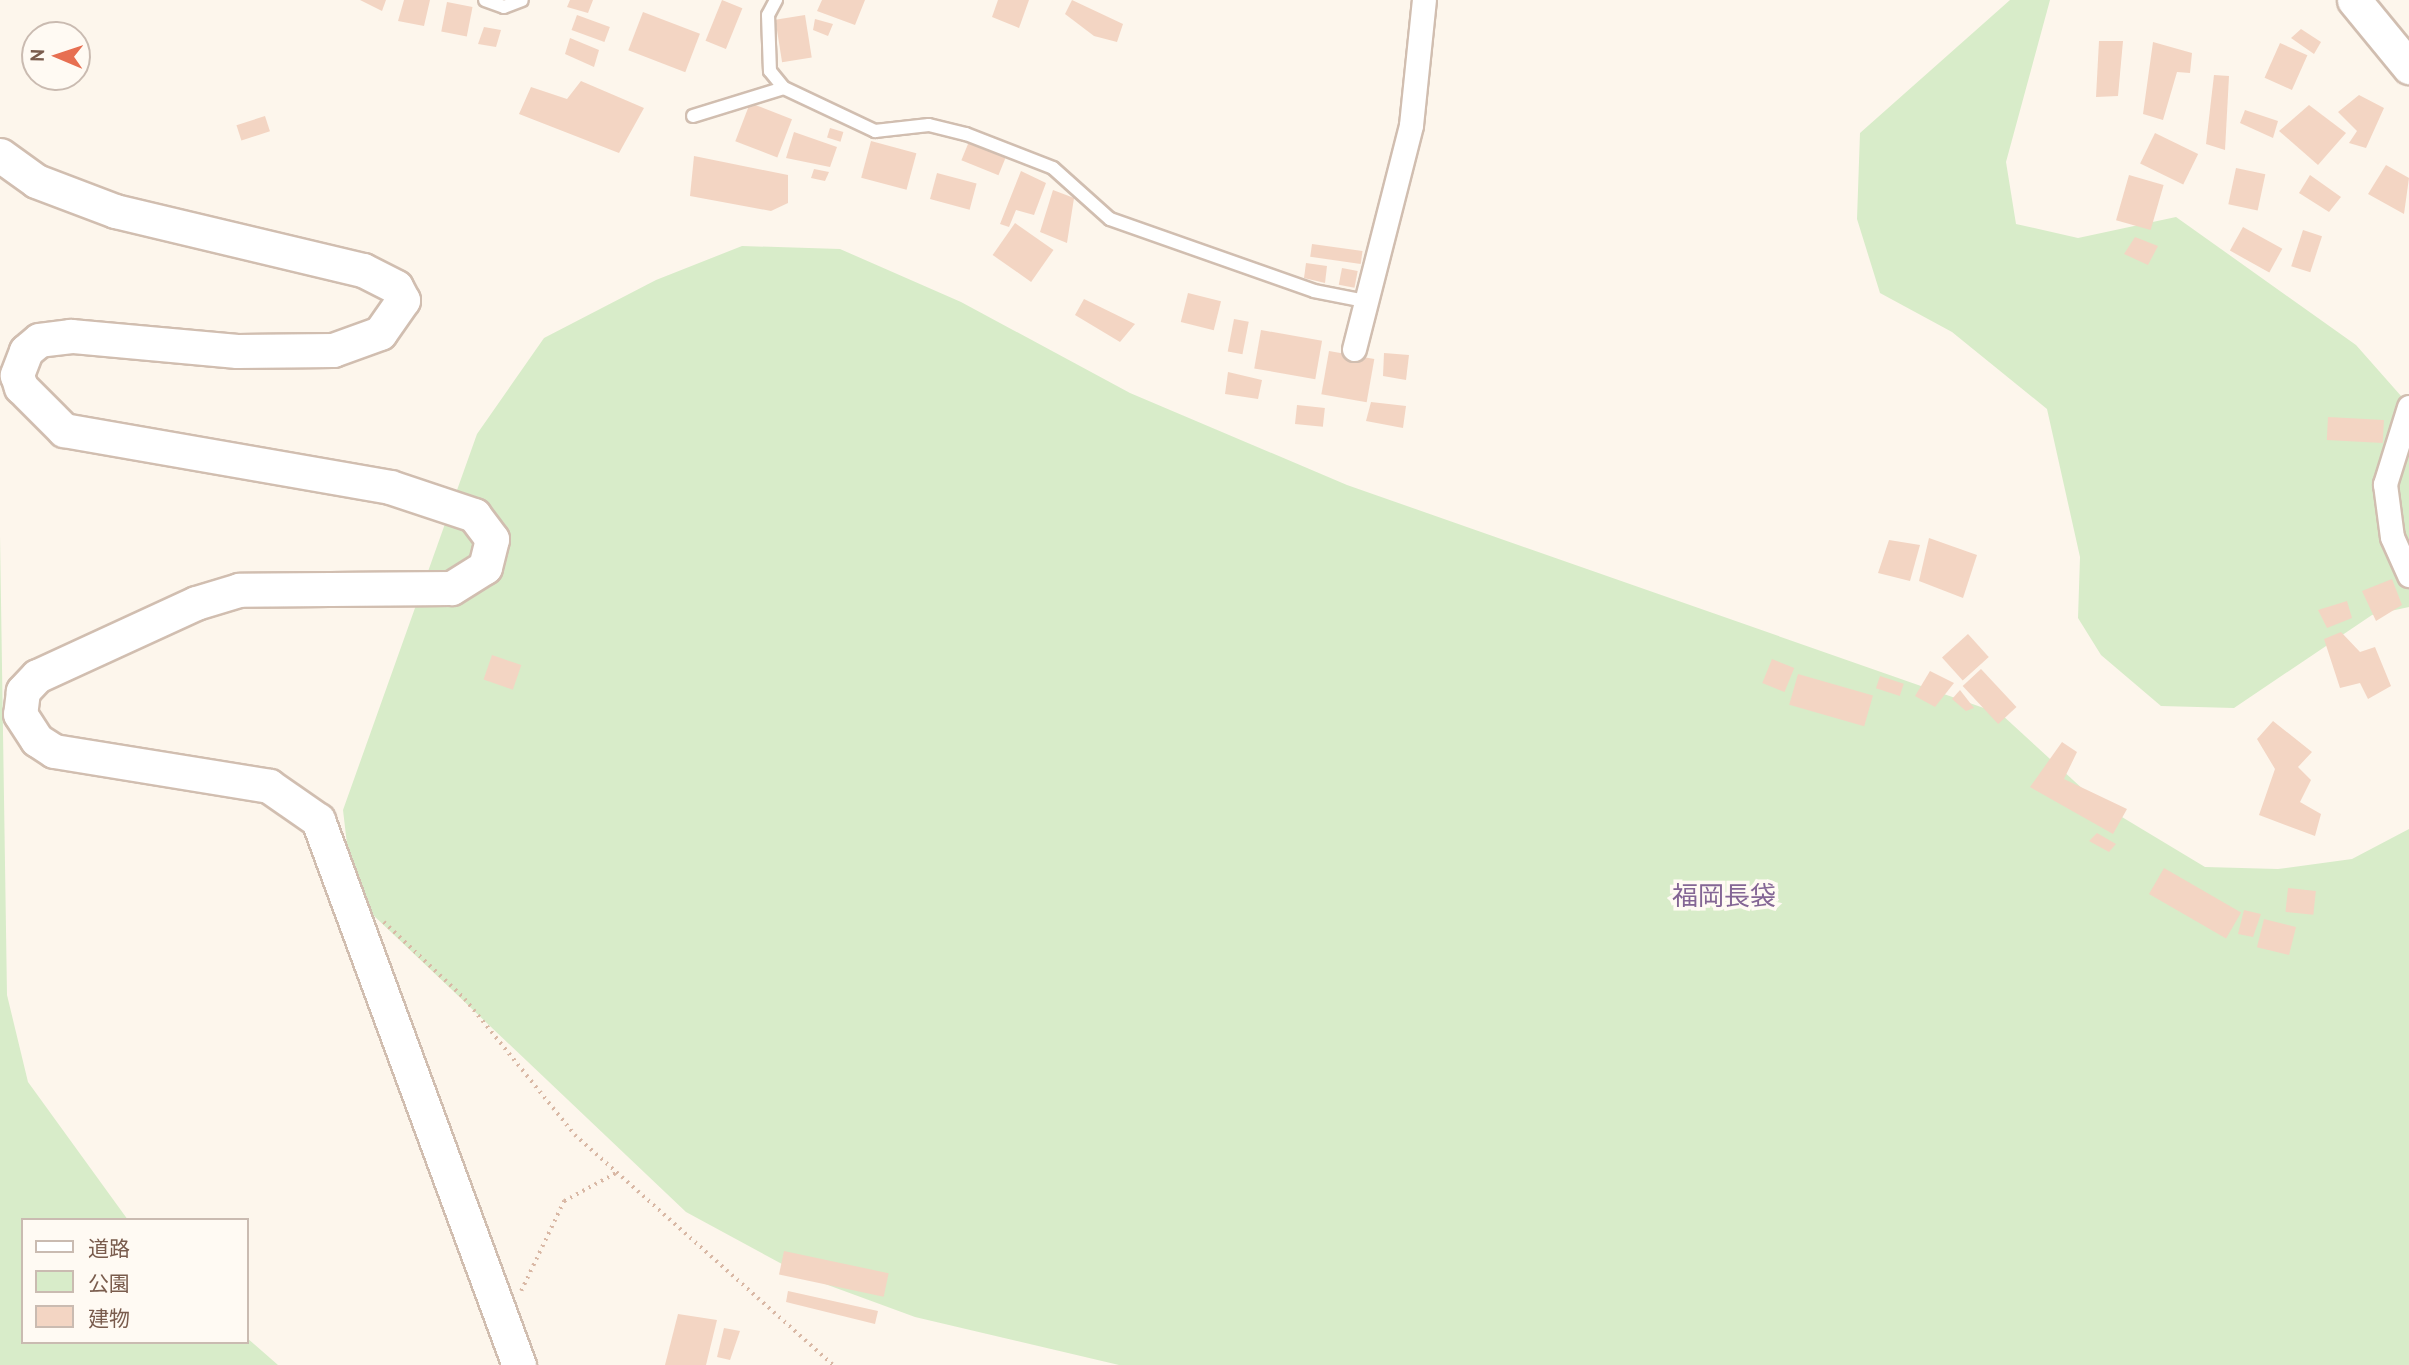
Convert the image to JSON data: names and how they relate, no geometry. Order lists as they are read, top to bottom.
{
  "districts": ["福岡長袋"],
  "legend": ["道路", "公園", "建物"],
  "north": "left"
}
